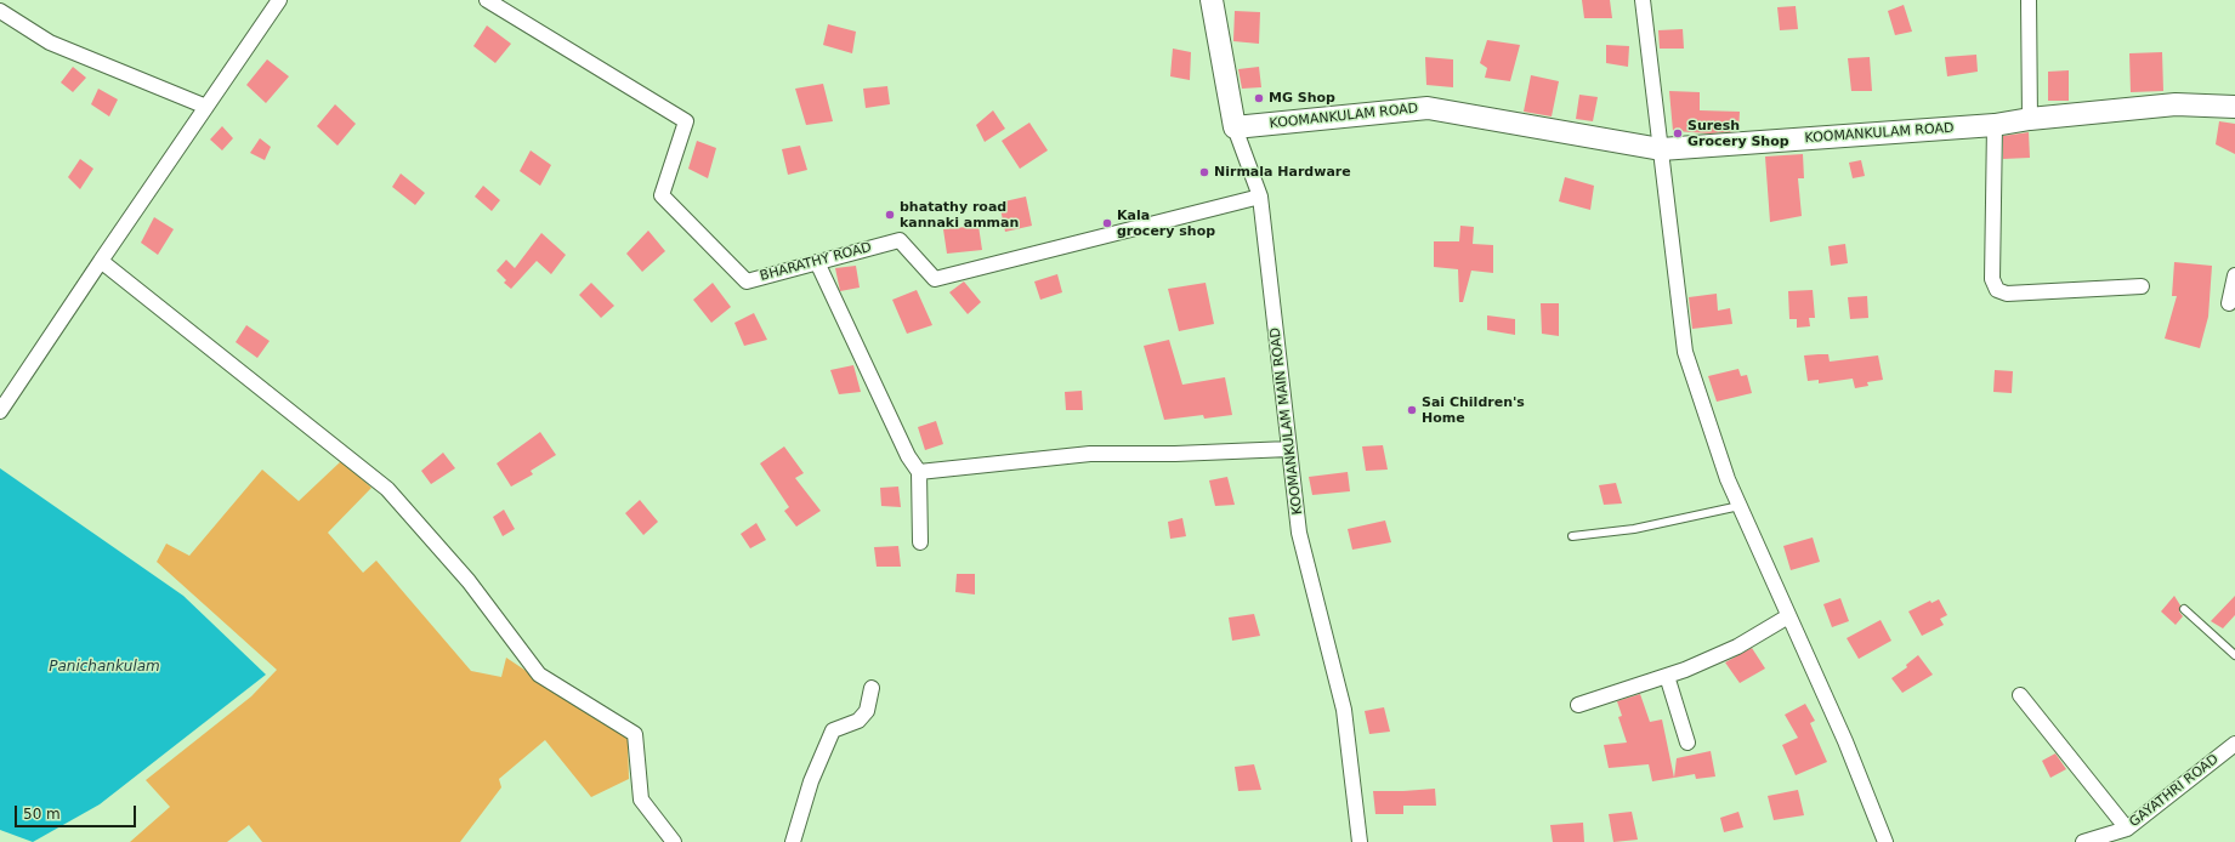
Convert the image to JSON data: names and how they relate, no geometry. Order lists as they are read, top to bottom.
{
  "streets": {
    "street": [
      "KOOMANKULAM ROAD",
      "BHARATHY ROAD",
      "KOOMANKULAM MAIN ROAD",
      "GAYATHRI ROAD"
    ]
  },
  "crossings": [
    ["KOOMANKULAM ROAD", "KOOMANKULAM MAIN ROAD"],
    ["BHARATHY ROAD", "KOOMANKULAM MAIN ROAD"]
  ],
  "water": ["Panichankulam"],
  "places": [
    "MG Shop",
    "Suresh Grocery Shop",
    "Nirmala Hardware",
    "bhatathy road kannaki amman",
    "Kala grocery shop",
    "Sai Children's Home"
  ],
  "scale_bar": "50 m"
}
